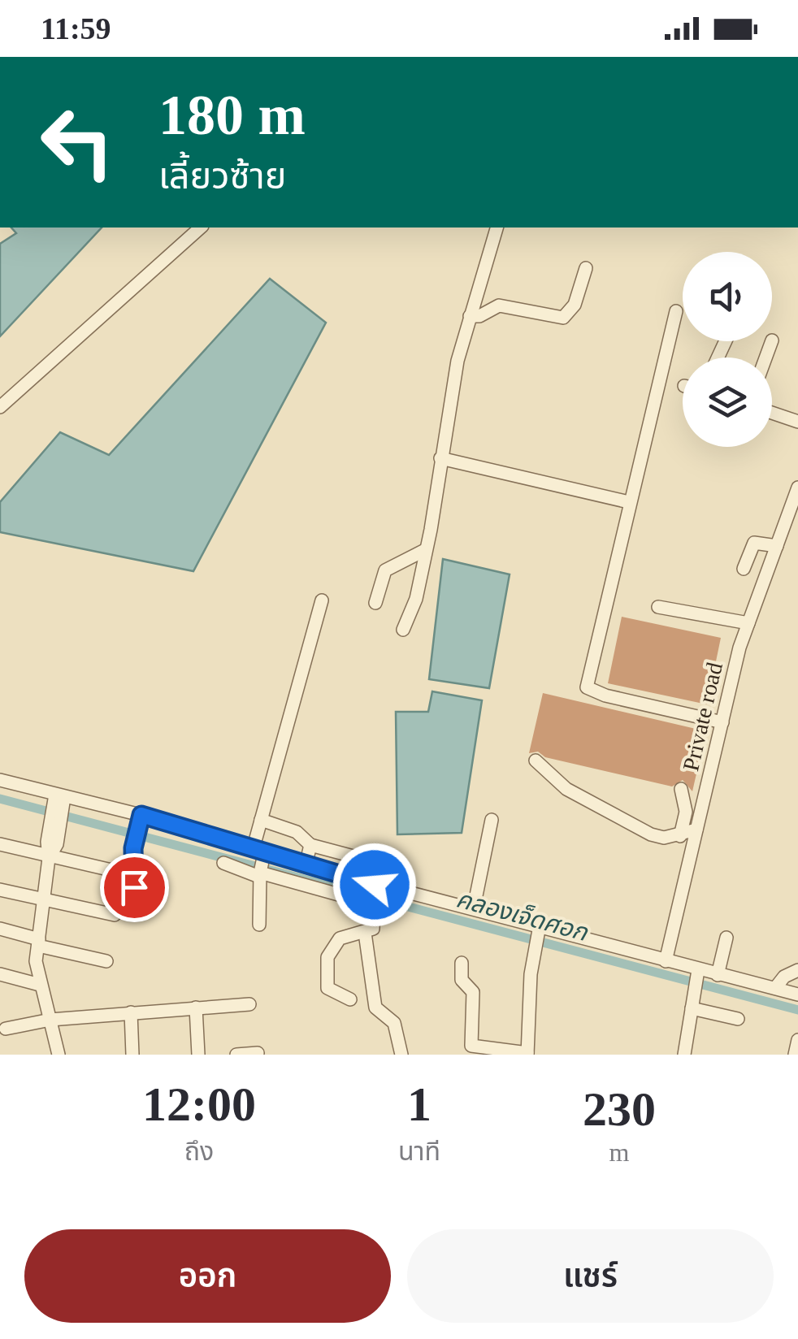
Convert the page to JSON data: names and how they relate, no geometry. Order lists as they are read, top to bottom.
{
  "streets": {
    "street": ["Private road"]
  },
  "water": ["คลองเจ็ดศอก"],
  "page": {
    "status": "11:59",
    "turn": ["180 m", "เลี้ยวซ้าย"],
    "eta": [
      "12:00",
      "ถึง",
      "1",
      "นาที",
      "230",
      "m"
    ],
    "buttons": ["ออก", "แชร์"]
  }
}
